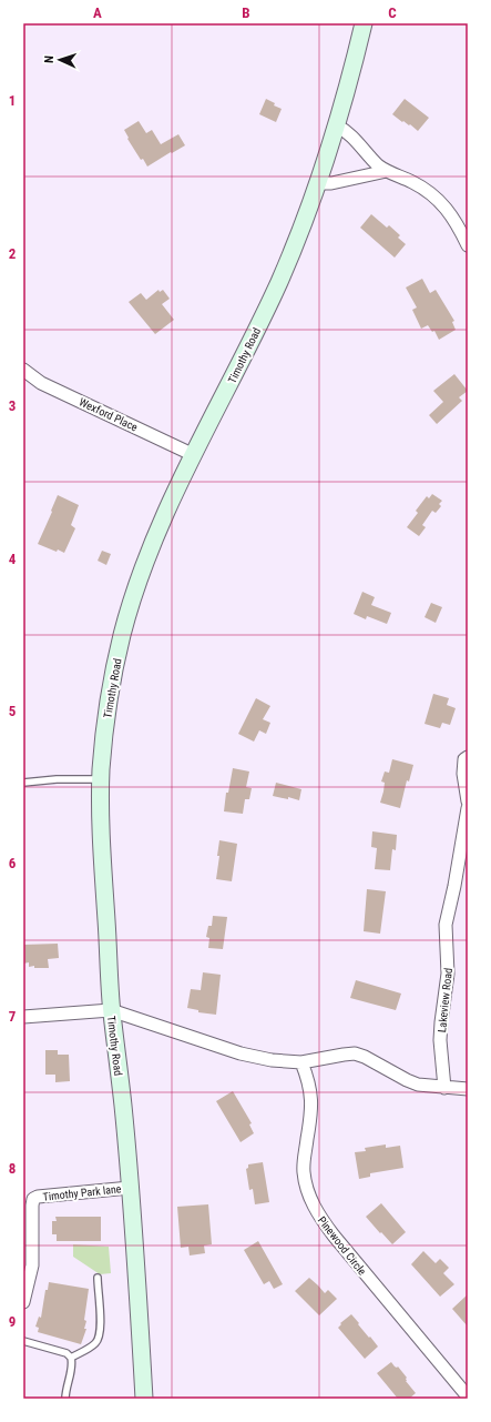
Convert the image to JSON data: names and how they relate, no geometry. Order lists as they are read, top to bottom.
{
  "streets": {
    "main road": ["Timothy Road"],
    "street": [
      "Wexford Place",
      "Lakeview Road",
      "Timothy Park lane",
      "Pinewood Circle"
    ]
  },
  "crossings": [
    ["Timothy Road", "Wexford Place"],
    ["Timothy Road", "Timothy Park lane"]
  ],
  "north": "left",
  "grid": {
    "columns": ["A", "B", "C"],
    "rows": [
      "1",
      "2",
      "3",
      "4",
      "5",
      "6",
      "7",
      "8",
      "9"
    ]
  }
}
